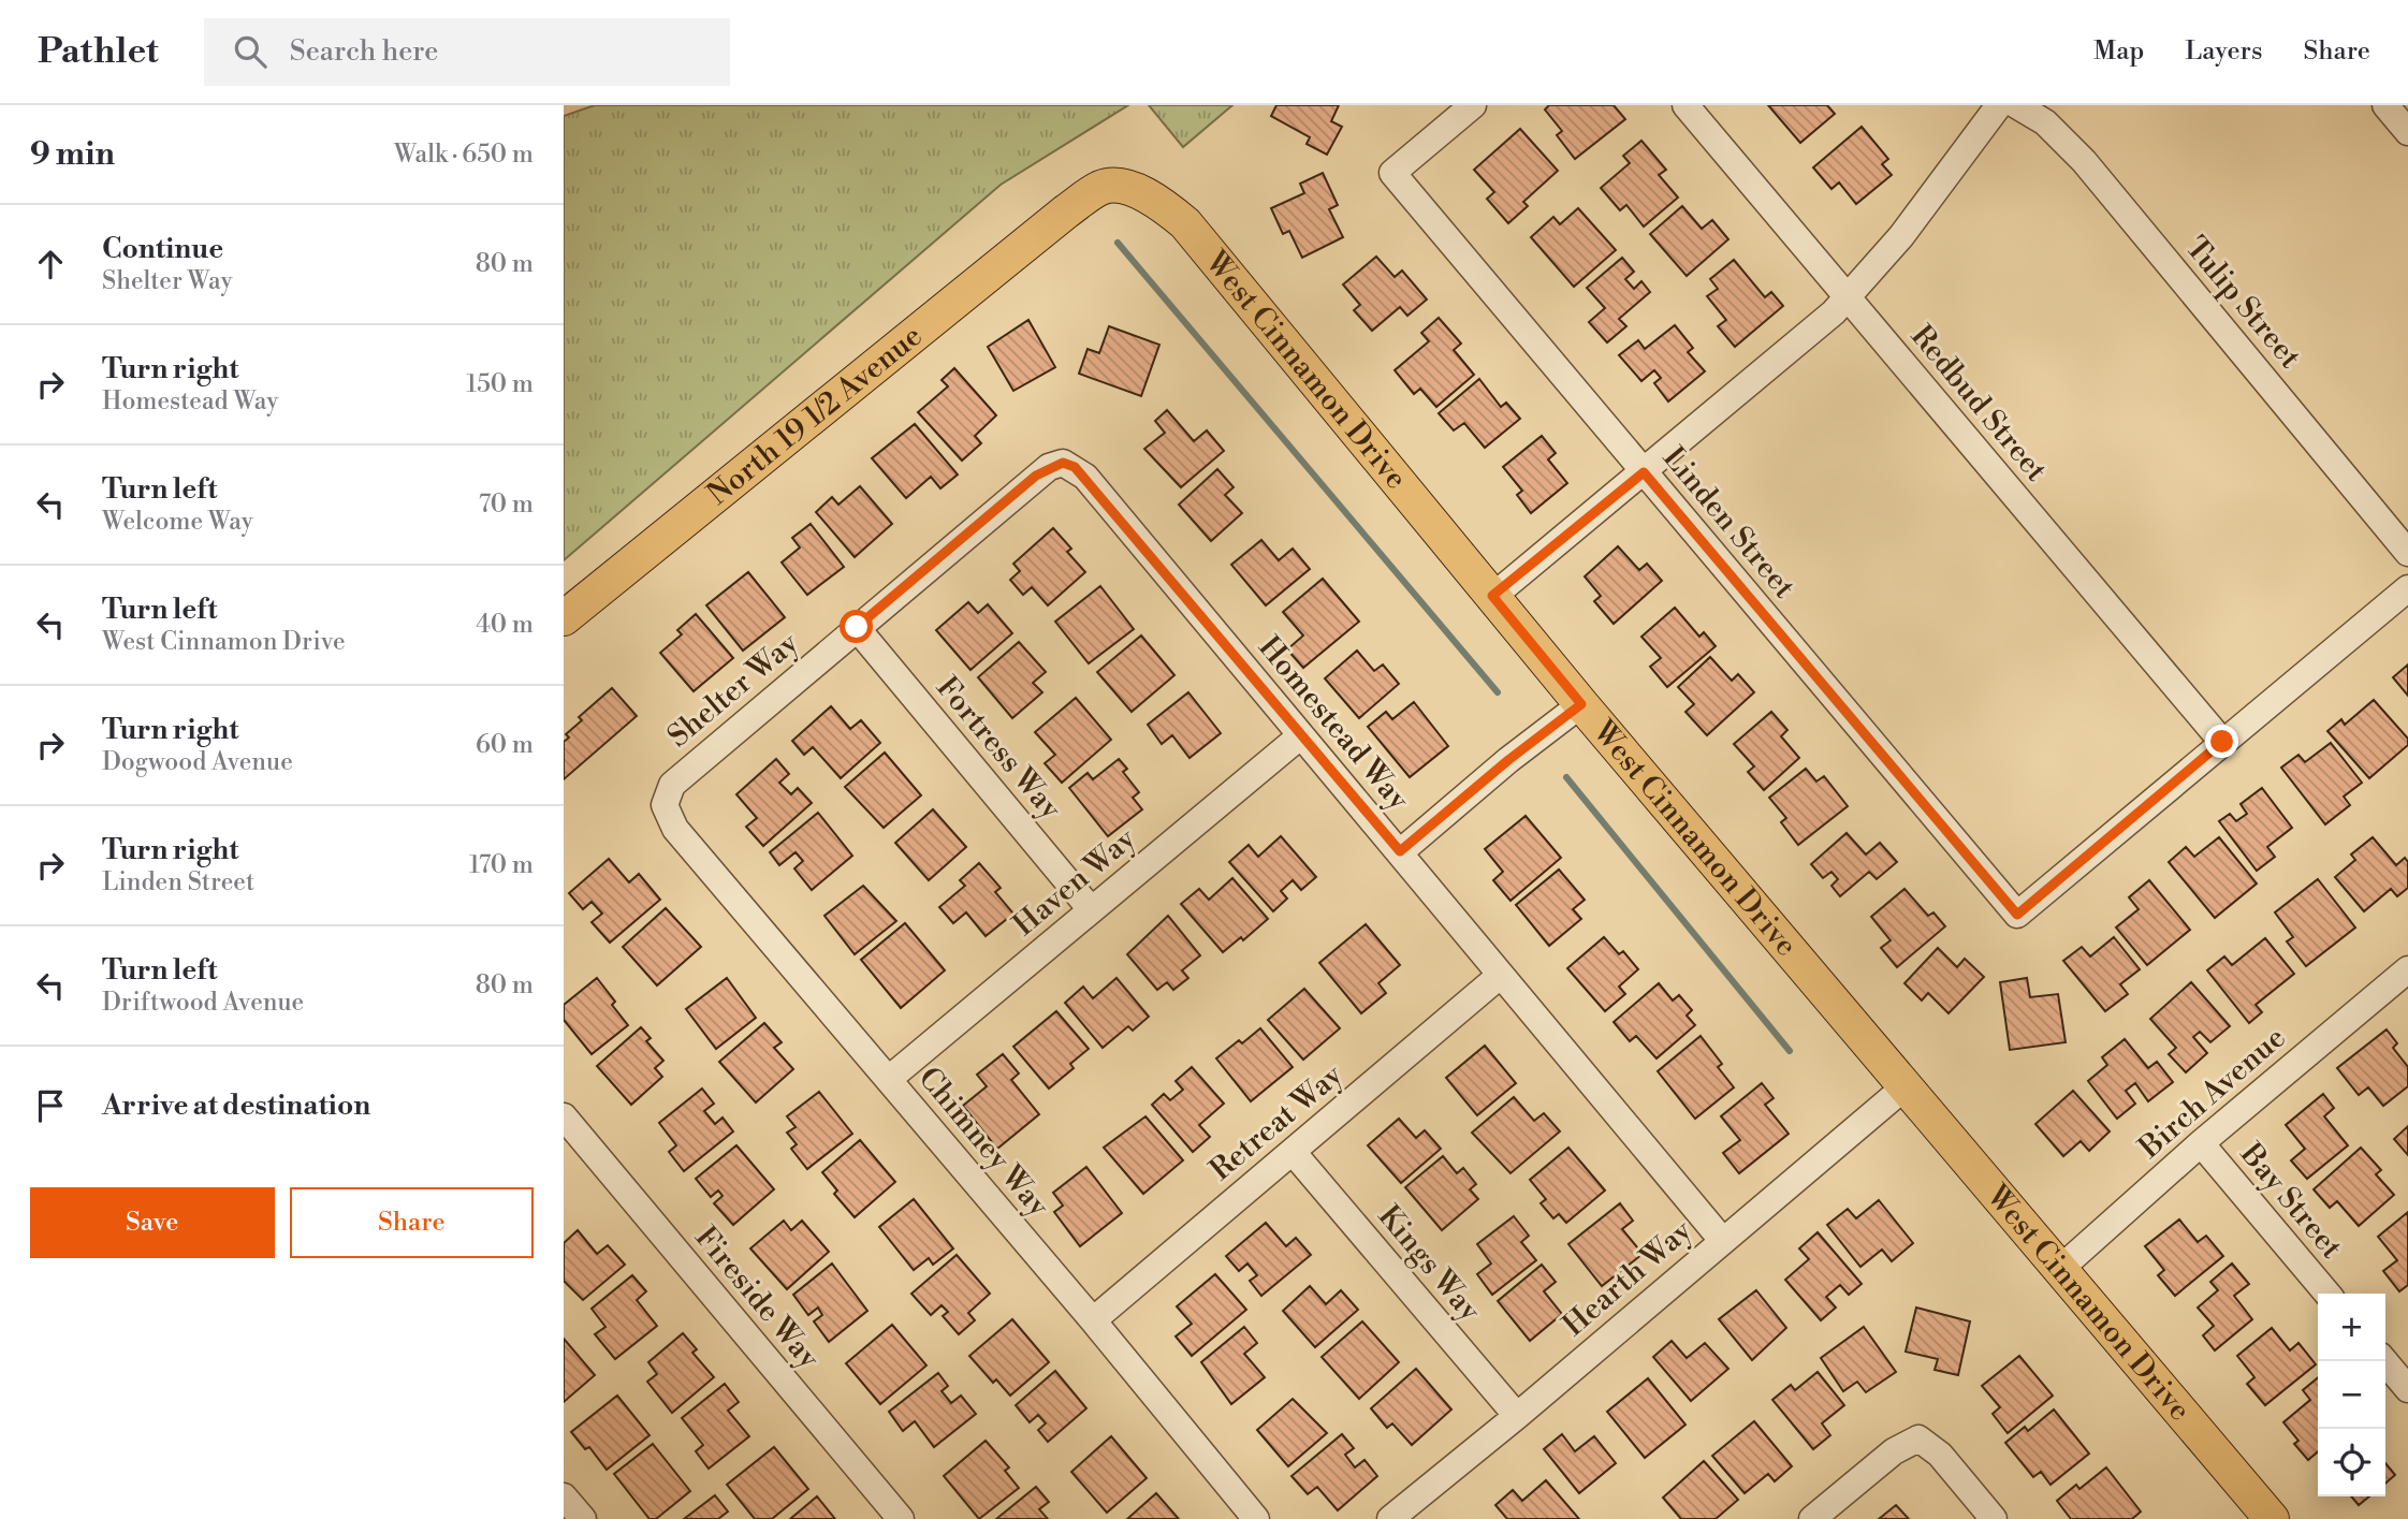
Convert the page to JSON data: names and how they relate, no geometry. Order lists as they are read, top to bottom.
{
  "streets": {
    "main road": ["West Cinnamon Drive", "North 19 1/2 Avenue"],
    "street": [
      "Tulip Street",
      "Redbud Street",
      "Linden Street",
      "Shelter Way",
      "Homestead Way",
      "Fortress Way",
      "Haven Way",
      "Birch Avenue",
      "Retreat Way",
      "Chimney Way",
      "Bay Street",
      "Kings Way",
      "Hearth Way",
      "Fireside Way"
    ]
  },
  "crossings": [
    ["West Cinnamon Drive", "North 19 1/2 Avenue"],
    ["West Cinnamon Drive", "Birch Avenue"],
    ["West Cinnamon Drive", "Hearth Way"],
    ["Redbud Street", "Linden Street"],
    ["Shelter Way", "Homestead Way"],
    ["Shelter Way", "Fortress Way"],
    ["Shelter Way", "Chimney Way"],
    ["Homestead Way", "Haven Way"],
    ["Homestead Way", "Retreat Way"],
    ["Homestead Way", "Hearth Way"],
    ["Fortress Way", "Haven Way"],
    ["Haven Way", "Chimney Way"],
    ["Birch Avenue", "Bay Street"],
    ["Retreat Way", "Chimney Way"],
    ["Retreat Way", "Kings Way"],
    ["Kings Way", "Hearth Way"]
  ],
  "page": {
    "header": "Pathlet",
    "search": "Search here",
    "nav": ["Map", "Layers", "Share"],
    "heading": ["9 min", "Walk · 650 m"],
    "list": [
      ["Continue", "Shelter Way", "80 m"],
      ["Turn right", "Homestead Way", "150 m"],
      ["Turn left", "Welcome Way", "70 m"],
      ["Turn left", "West Cinnamon Drive", "40 m"],
      ["Turn right", "Dogwood Avenue", "60 m"],
      ["Turn right", "Linden Street", "170 m"],
      ["Turn left", "Driftwood Avenue", "80 m"],
      "Arrive at destination"
    ],
    "buttons": ["Save", "Share"],
    "map_buttons": ["+", "−"]
  }
}
